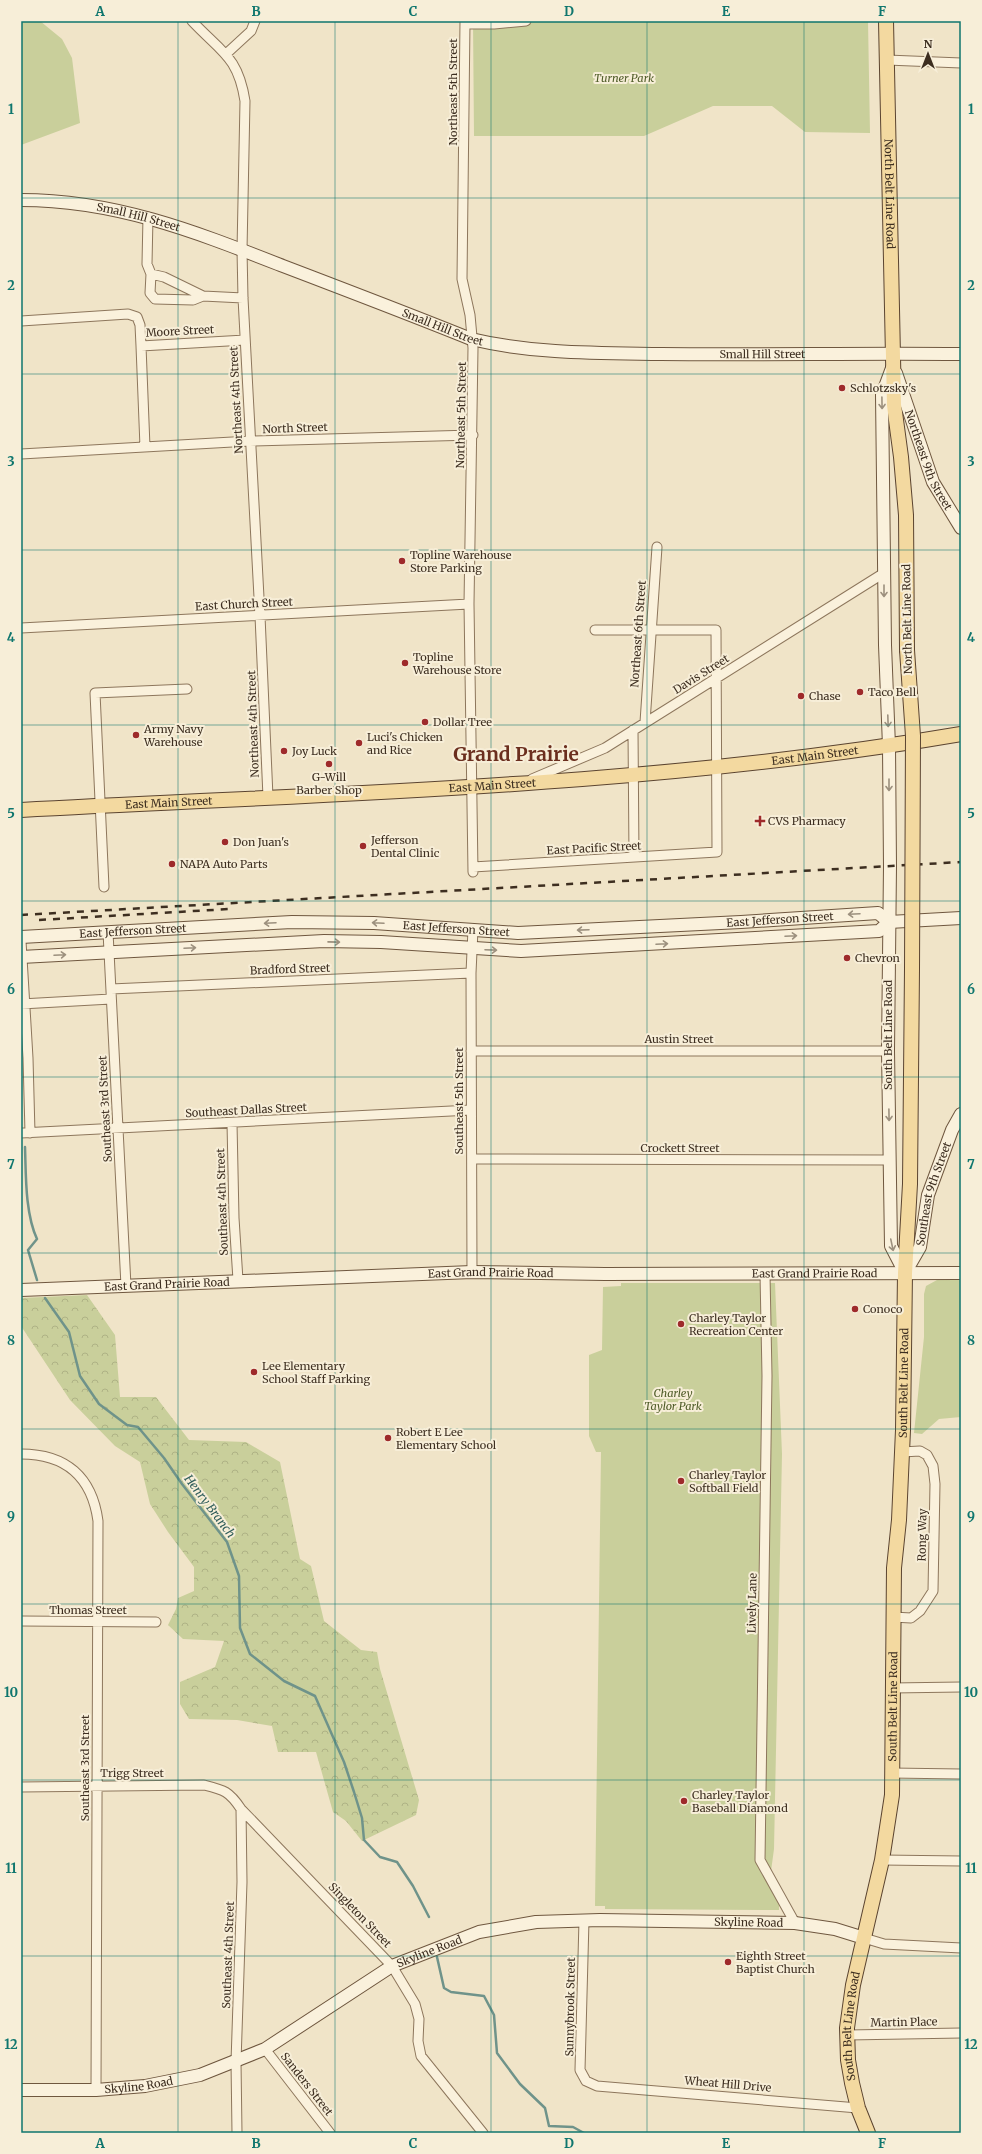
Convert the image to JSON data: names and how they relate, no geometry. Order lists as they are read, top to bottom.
{
  "streets": {
    "main road": ["North Belt Line Road", "East Main Street", "South Belt Line Road"],
    "street": [
      "Northeast 5th Street",
      "Small Hill Street",
      "Moore Street",
      "Northeast 4th Street",
      "North Street",
      "Northeast 9th Street",
      "East Church Street",
      "Northeast 6th Street",
      "Davis Street",
      "East Pacific Street",
      "East Jefferson Street",
      "Bradford Street",
      "Austin Street",
      "Southeast 5th Street",
      "Southeast 3rd Street",
      "Southeast Dallas Street",
      "Crockett Street",
      "Southeast 9th Street",
      "Southeast 4th Street",
      "East Grand Prairie Road",
      "Rong Way",
      "Lively Lane",
      "Thomas Street",
      "Trigg Street",
      "Singleton Street",
      "Skyline Road",
      "Sunnybrook Street",
      "Martin Place",
      "Sanders Street",
      "Wheat Hill Drive"
    ]
  },
  "crossings": [
    ["Northeast 5th Street", "Small Hill Street"],
    ["Northeast 5th Street", "North Street"],
    ["Northeast 5th Street", "East Church Street"],
    ["Northeast 5th Street", "East Main Street"],
    ["Northeast 5th Street", "East Pacific Street"],
    ["North Belt Line Road", "Small Hill Street"],
    ["North Belt Line Road", "Northeast 9th Street"],
    ["North Belt Line Road", "Davis Street"],
    ["North Belt Line Road", "East Main Street"],
    ["North Belt Line Road", "South Belt Line Road"],
    ["Small Hill Street", "Northeast 4th Street"],
    ["Small Hill Street", "Northeast 9th Street"],
    ["Moore Street", "Northeast 4th Street"],
    ["Northeast 4th Street", "North Street"],
    ["Northeast 4th Street", "East Church Street"],
    ["Northeast 4th Street", "East Main Street"],
    ["Northeast 6th Street", "Davis Street"],
    ["Davis Street", "East Main Street"],
    ["East Main Street", "East Pacific Street"],
    ["East Main Street", "South Belt Line Road"],
    ["East Jefferson Street", "South Belt Line Road"],
    ["East Jefferson Street", "Southeast 5th Street"],
    ["East Jefferson Street", "Southeast 3rd Street"],
    ["Bradford Street", "Southeast 5th Street"],
    ["Bradford Street", "Southeast 3rd Street"],
    ["South Belt Line Road", "Austin Street"],
    ["South Belt Line Road", "Crockett Street"],
    ["South Belt Line Road", "Southeast 9th Street"],
    ["South Belt Line Road", "East Grand Prairie Road"],
    ["South Belt Line Road", "Rong Way"],
    ["South Belt Line Road", "Skyline Road"],
    ["South Belt Line Road", "Martin Place"],
    ["South Belt Line Road", "Wheat Hill Drive"],
    ["Austin Street", "Southeast 5th Street"],
    ["Southeast 5th Street", "Southeast Dallas Street"],
    ["Southeast 5th Street", "Crockett Street"],
    ["Southeast 5th Street", "East Grand Prairie Road"],
    ["Southeast 3rd Street", "Southeast Dallas Street"],
    ["Southeast 3rd Street", "East Grand Prairie Road"],
    ["Southeast 3rd Street", "Thomas Street"],
    ["Southeast 3rd Street", "Trigg Street"],
    ["Southeast 3rd Street", "Skyline Road"],
    ["Southeast Dallas Street", "Southeast 4th Street"],
    ["Southeast 9th Street", "East Grand Prairie Road"],
    ["Southeast 4th Street", "East Grand Prairie Road"],
    ["Southeast 4th Street", "Trigg Street"],
    ["Southeast 4th Street", "Singleton Street"],
    ["Southeast 4th Street", "Skyline Road"],
    ["East Grand Prairie Road", "Lively Lane"],
    ["Lively Lane", "Skyline Road"],
    ["Trigg Street", "Singleton Street"],
    ["Singleton Street", "Skyline Road"],
    ["Skyline Road", "Sunnybrook Street"],
    ["Skyline Road", "Sanders Street"],
    ["Sunnybrook Street", "Wheat Hill Drive"]
  ],
  "districts": ["Grand Prairie"],
  "water": ["Henry Branch"],
  "parks": ["Turner Park", "Charley Taylor Park"],
  "places": {
    "other": [
      "Schlotzsky's",
      "Topline Warehouse Store Parking",
      "Topline Warehouse Store",
      "Taco Bell",
      "Chase",
      "Dollar Tree",
      "Army Navy Warehouse",
      "Luci's Chicken and Rice",
      "Joy Luck",
      "G-Will Barber Shop",
      "Don Juan's",
      "Jefferson Dental Clinic",
      "NAPA Auto Parts",
      "Chevron",
      "Conoco",
      "Charley Taylor Recreation Center",
      "Lee Elementary School Staff Parking",
      "Robert E Lee Elementary School",
      "Charley Taylor Softball Field",
      "Charley Taylor Baseball Diamond",
      "Eighth Street Baptist Church"
    ],
    "health": ["CVS Pharmacy"]
  },
  "north": "top",
  "grid": {
    "columns": [
      "A",
      "B",
      "C",
      "D",
      "E",
      "F"
    ],
    "rows": [
      "1",
      "2",
      "3",
      "4",
      "5",
      "6",
      "7",
      "8",
      "9",
      "10",
      "11",
      "12"
    ]
  }
}
